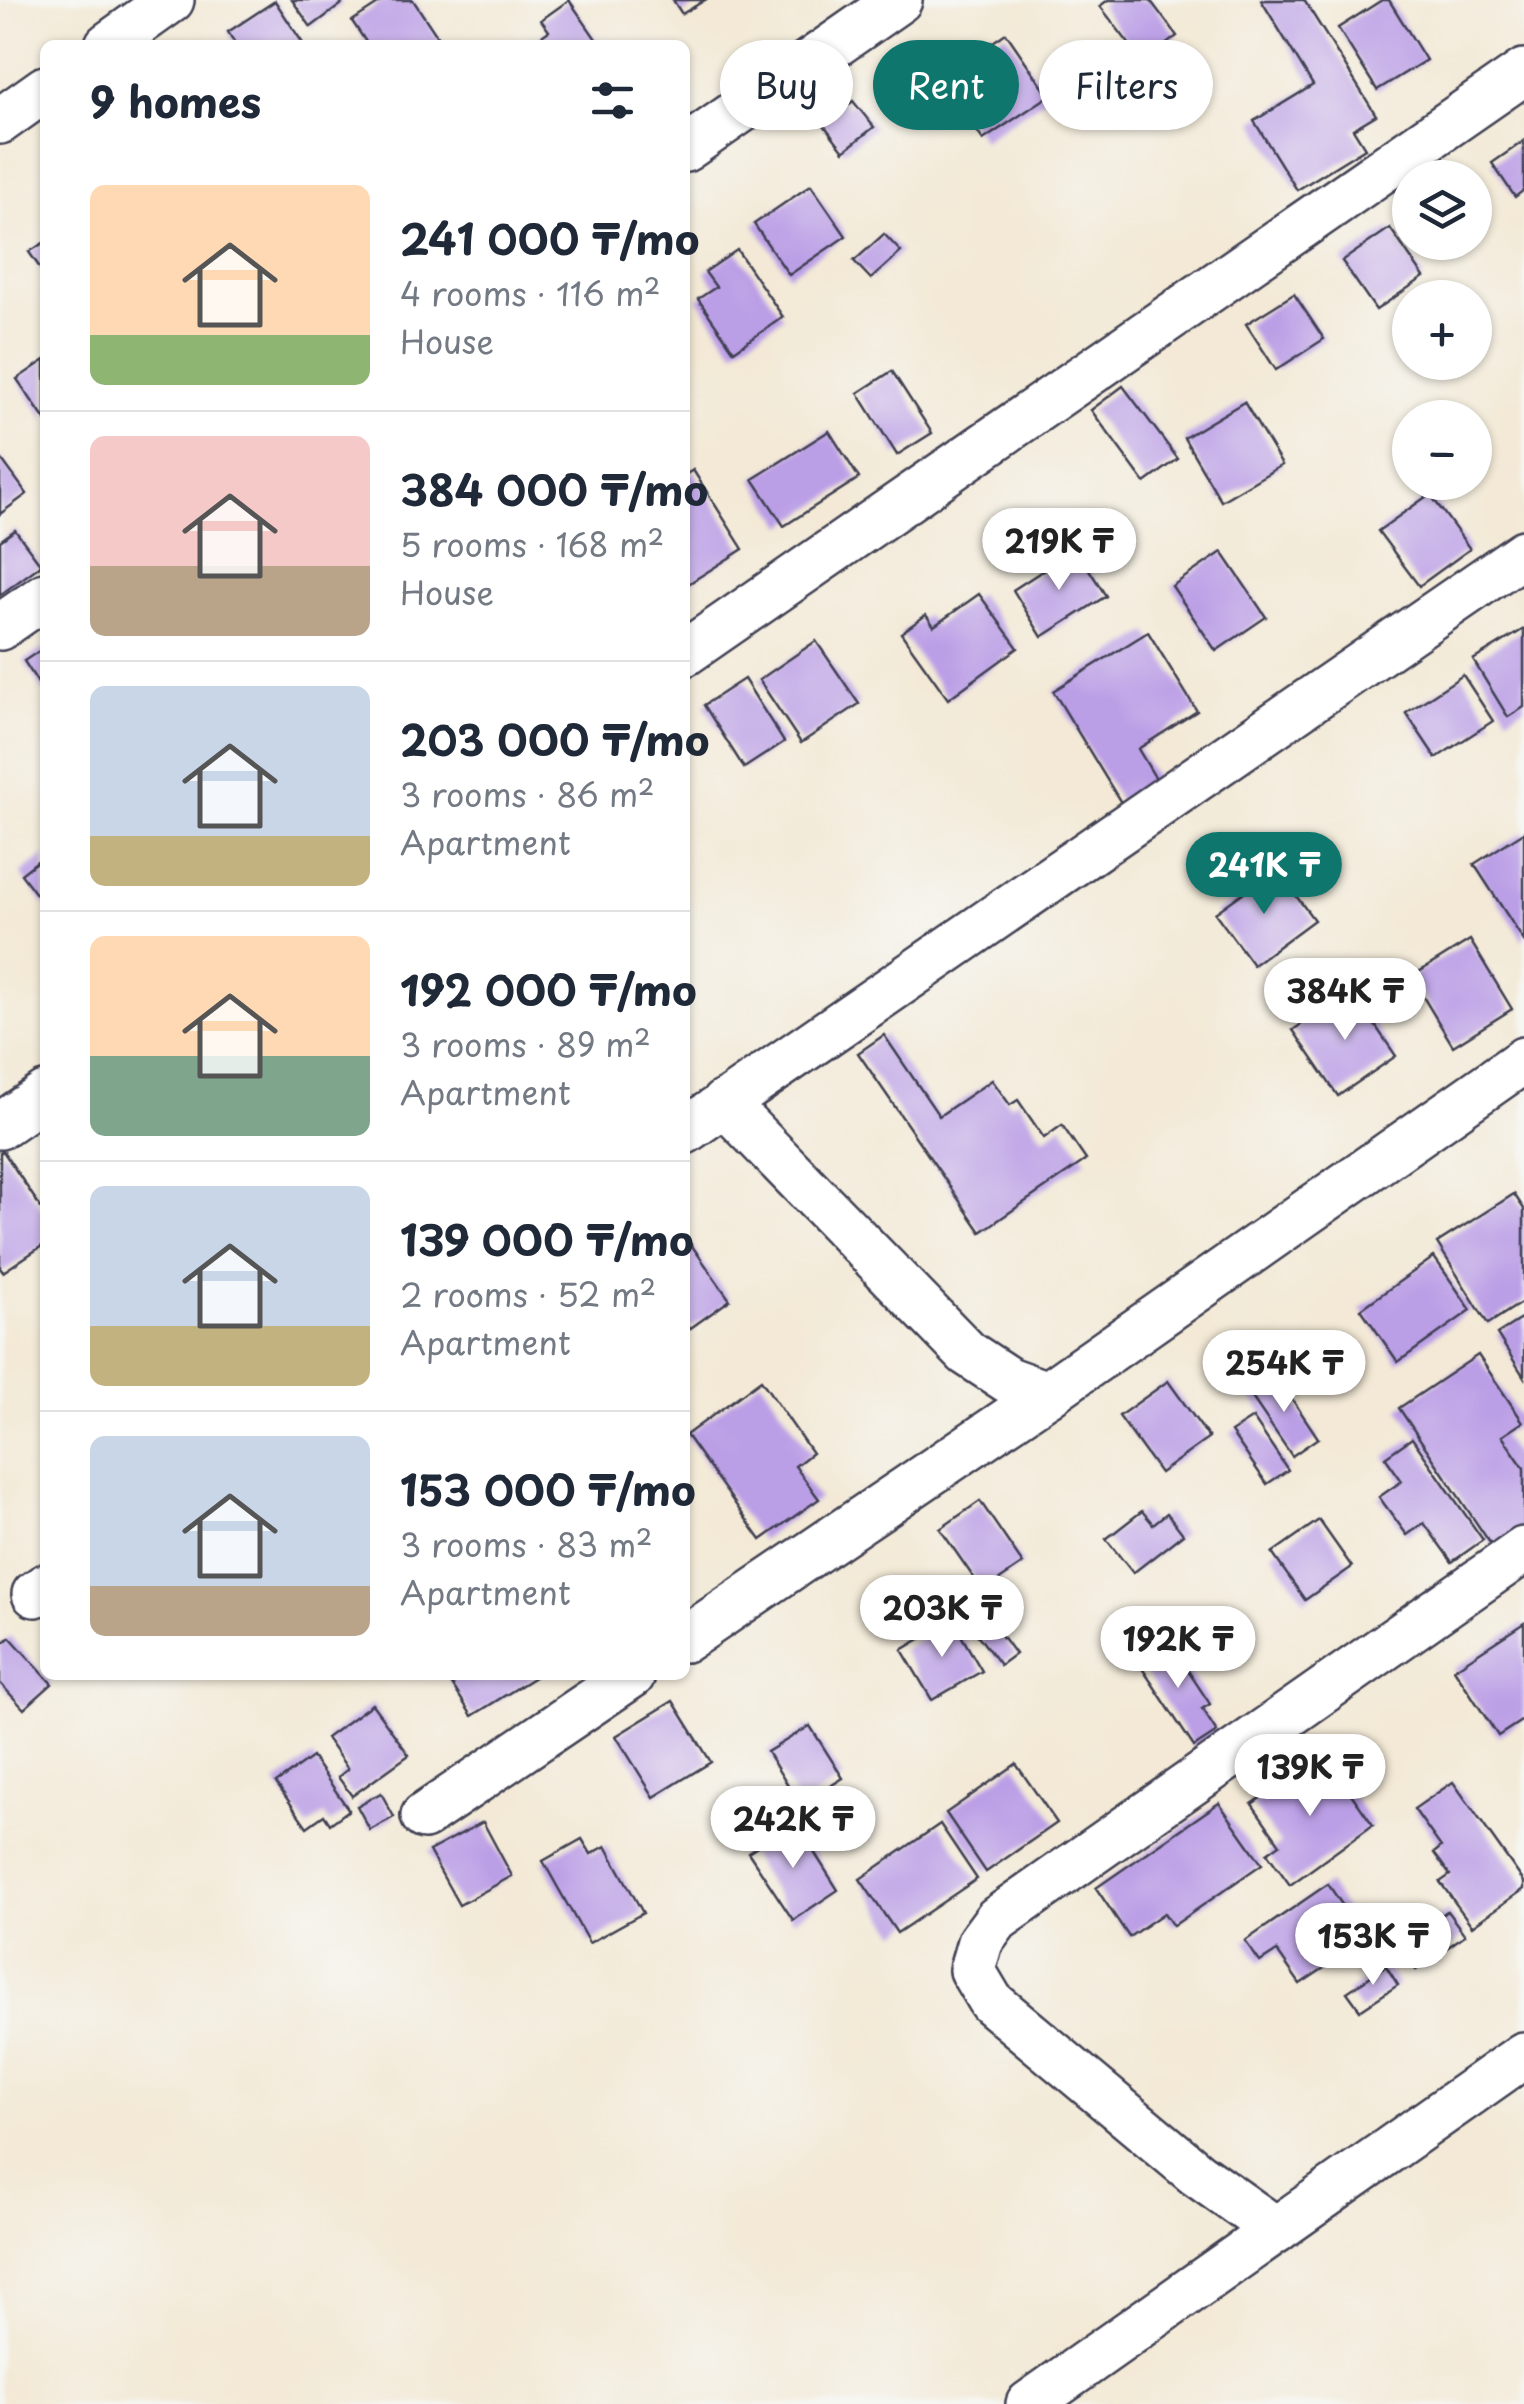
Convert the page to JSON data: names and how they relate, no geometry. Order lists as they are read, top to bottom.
{
  "page": {
    "chip": ["Buy", "Rent", "Filters"],
    "heading": "9 homes",
    "map_buttons": ["+", "−"],
    "list": [
      {
        "name": "241 000 ₸/mo",
        "note": "4 rooms · 116 m² · House"
      },
      {
        "name": "384 000 ₸/mo",
        "note": "5 rooms · 168 m² · House"
      },
      {
        "name": "203 000 ₸/mo",
        "note": "3 rooms · 86 m² · Apartment"
      },
      {
        "name": "192 000 ₸/mo",
        "note": "3 rooms · 89 m² · Apartment"
      },
      {
        "name": "139 000 ₸/mo",
        "note": "2 rooms · 52 m² · Apartment"
      },
      {
        "name": "153 000 ₸/mo",
        "note": "3 rooms · 83 m² · Apartment"
      }
    ],
    "price": [
      "219K ₸",
      "241K ₸",
      "384K ₸",
      "254K ₸",
      "203K ₸",
      "192K ₸",
      "139K ₸",
      "242K ₸",
      "153K ₸"
    ]
  }
}
